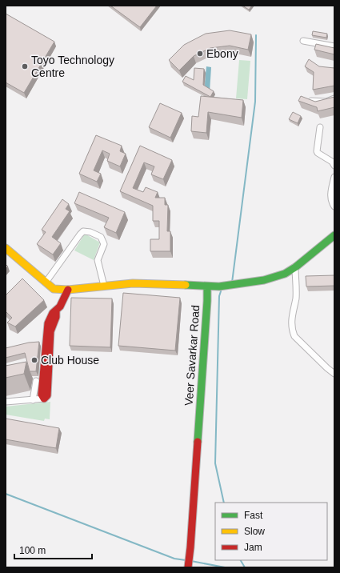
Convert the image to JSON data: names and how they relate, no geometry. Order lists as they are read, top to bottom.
{
  "streets": {
    "street": ["Veer Savarkar Road"]
  },
  "places": ["Ebony", "Toyo Technology Centre", "Club House"],
  "legend": ["Fast", "Slow", "Jam"],
  "scale_bar": "100 m"
}
